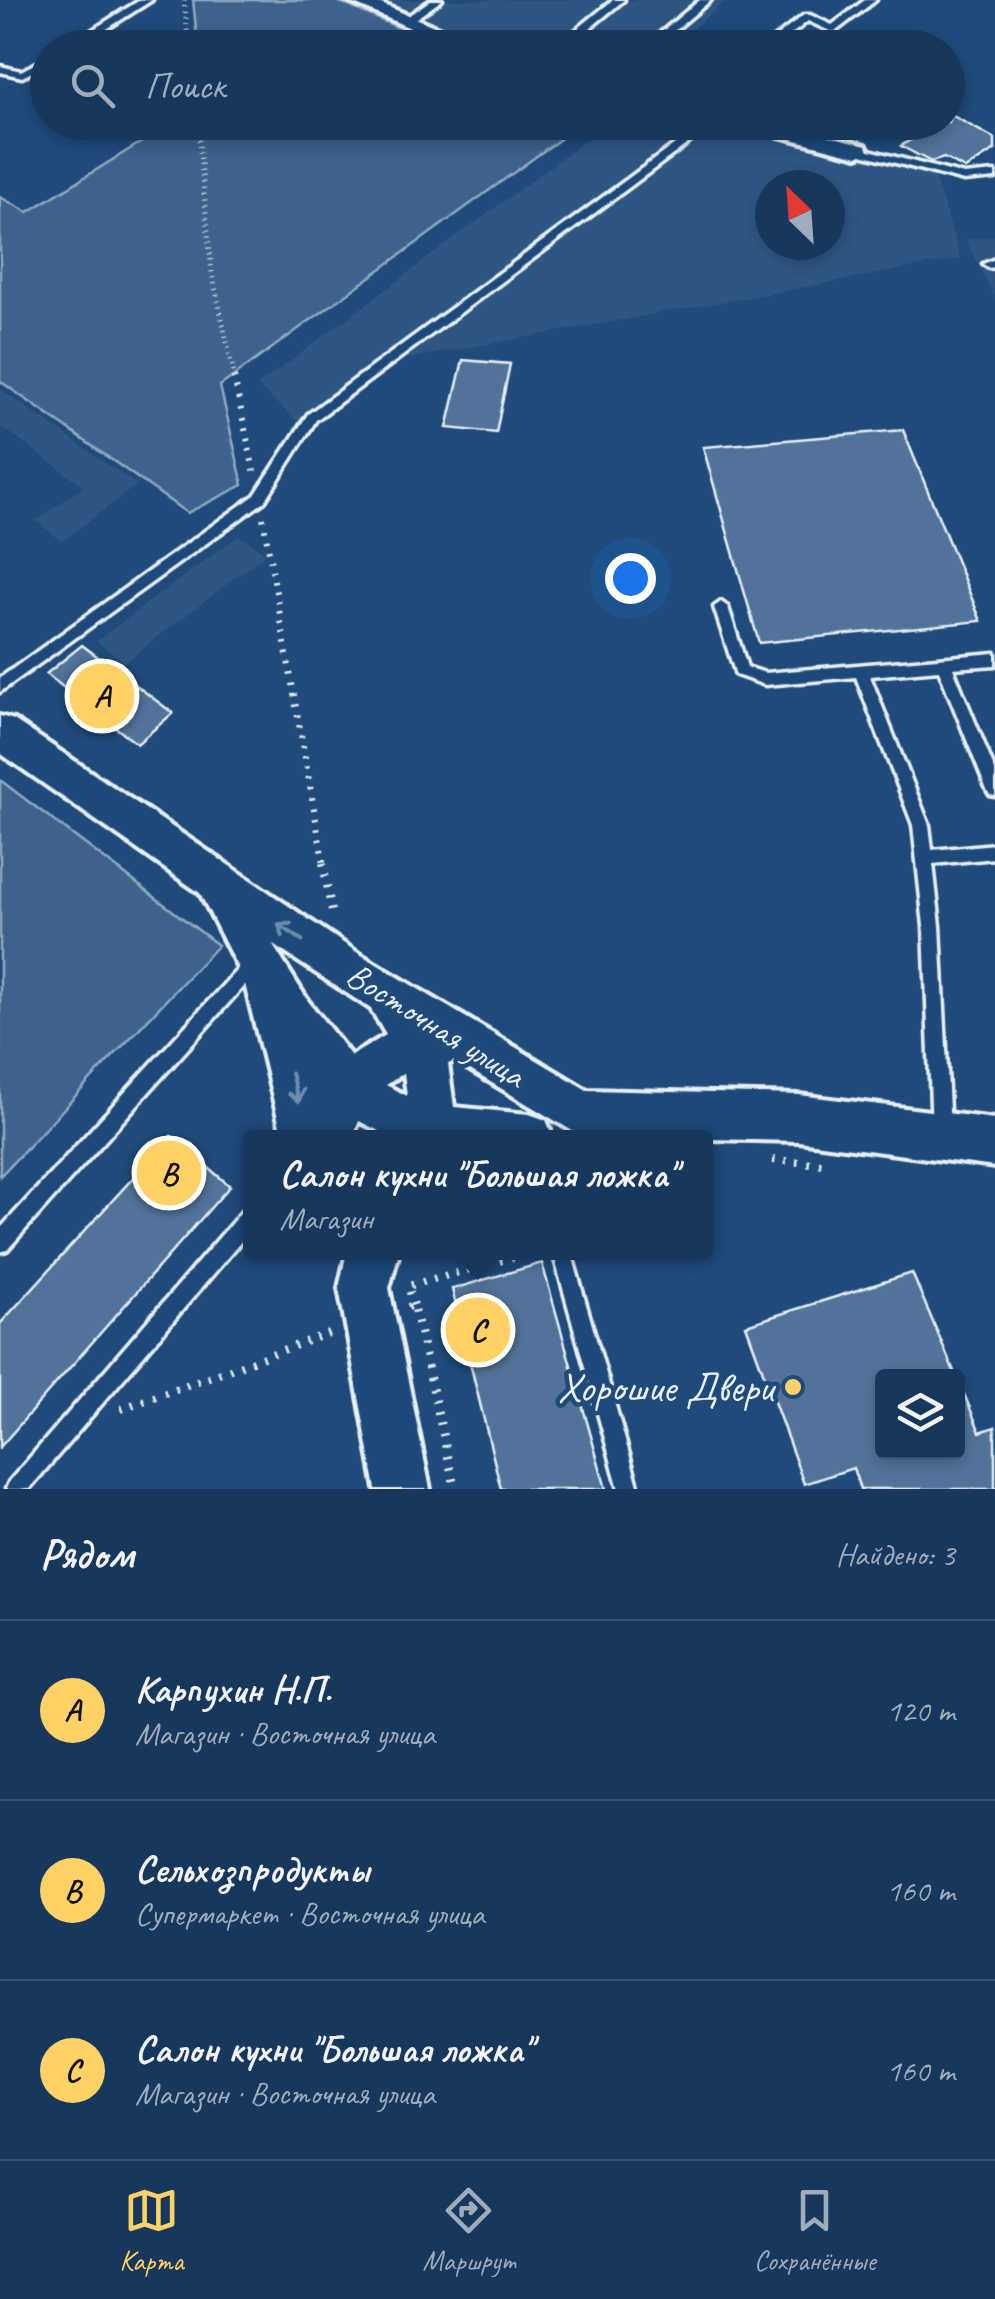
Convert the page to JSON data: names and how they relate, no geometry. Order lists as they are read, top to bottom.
{
  "streets": {
    "street": ["Восточная улица"]
  },
  "places": ["Хорошие Двери"],
  "north": "top left",
  "page": {
    "search": "Поиск",
    "pins": ["A", "B", "C"],
    "popup": ["Салон кухни \"Большая ложка\"", "Магазин"],
    "heading": ["Рядом", "Найдено: 3"],
    "list": [
      {
        "mark": "A",
        "name": "Карпухин Н.П.",
        "note": "Магазин · Восточная улица",
        "value": "120 m"
      },
      {
        "mark": "B",
        "name": "Сельхозпродукты",
        "note": "Супермаркет · Восточная улица",
        "value": "160 m"
      },
      {
        "mark": "C",
        "name": "Салон кухни \"Большая ложка\"",
        "note": "Магазин · Восточная улица",
        "value": "160 m"
      }
    ],
    "nav": ["Карта", "Маршрут", "Сохранённые"]
  }
}
